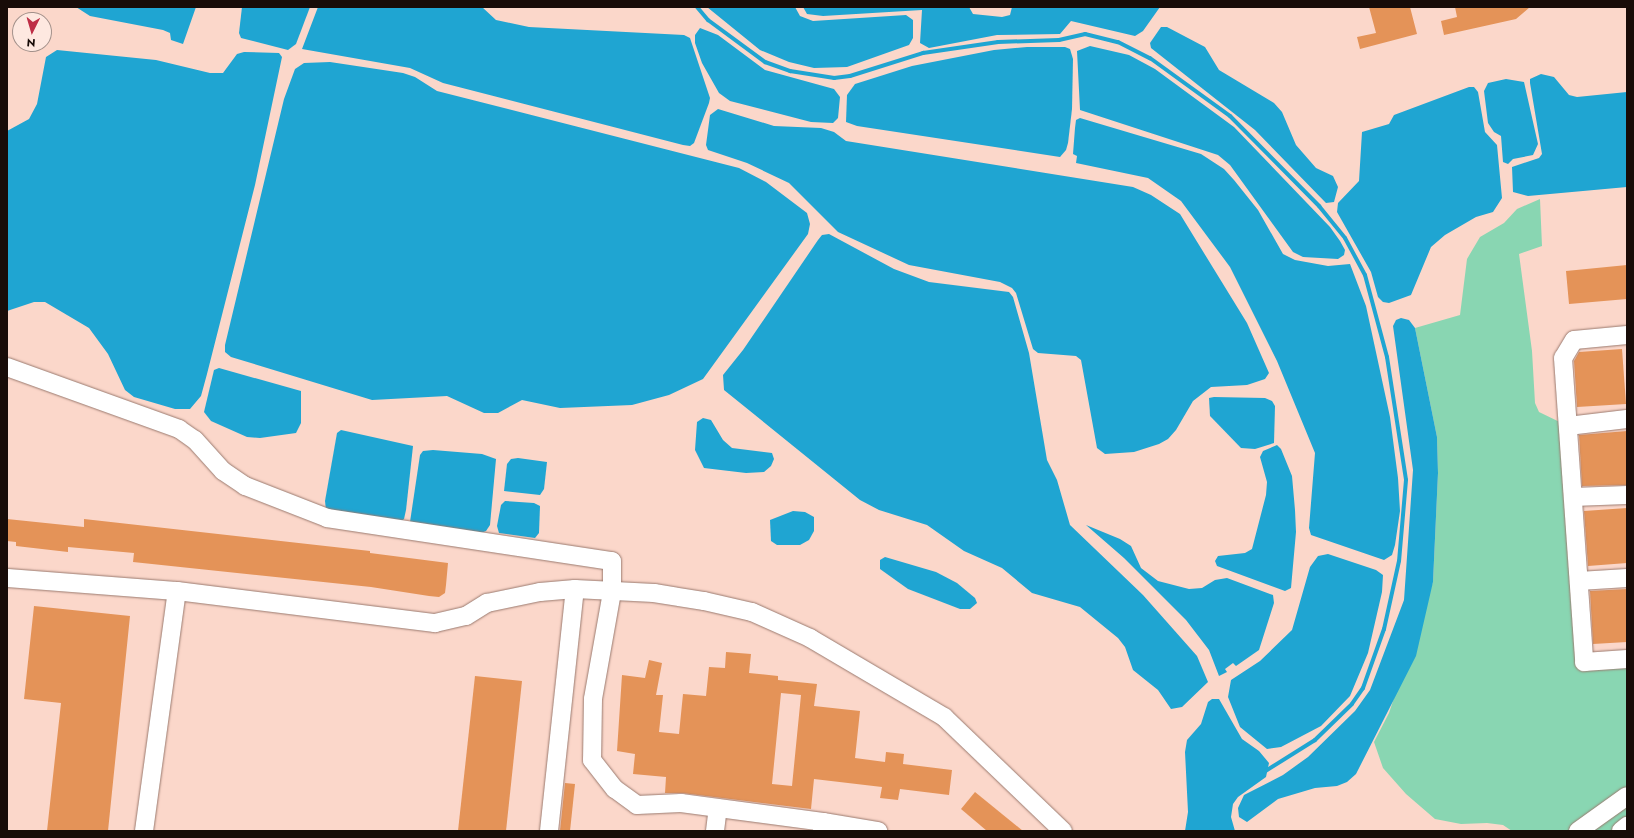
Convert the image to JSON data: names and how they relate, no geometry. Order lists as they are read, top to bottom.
{
  "north": "bottom"
}
